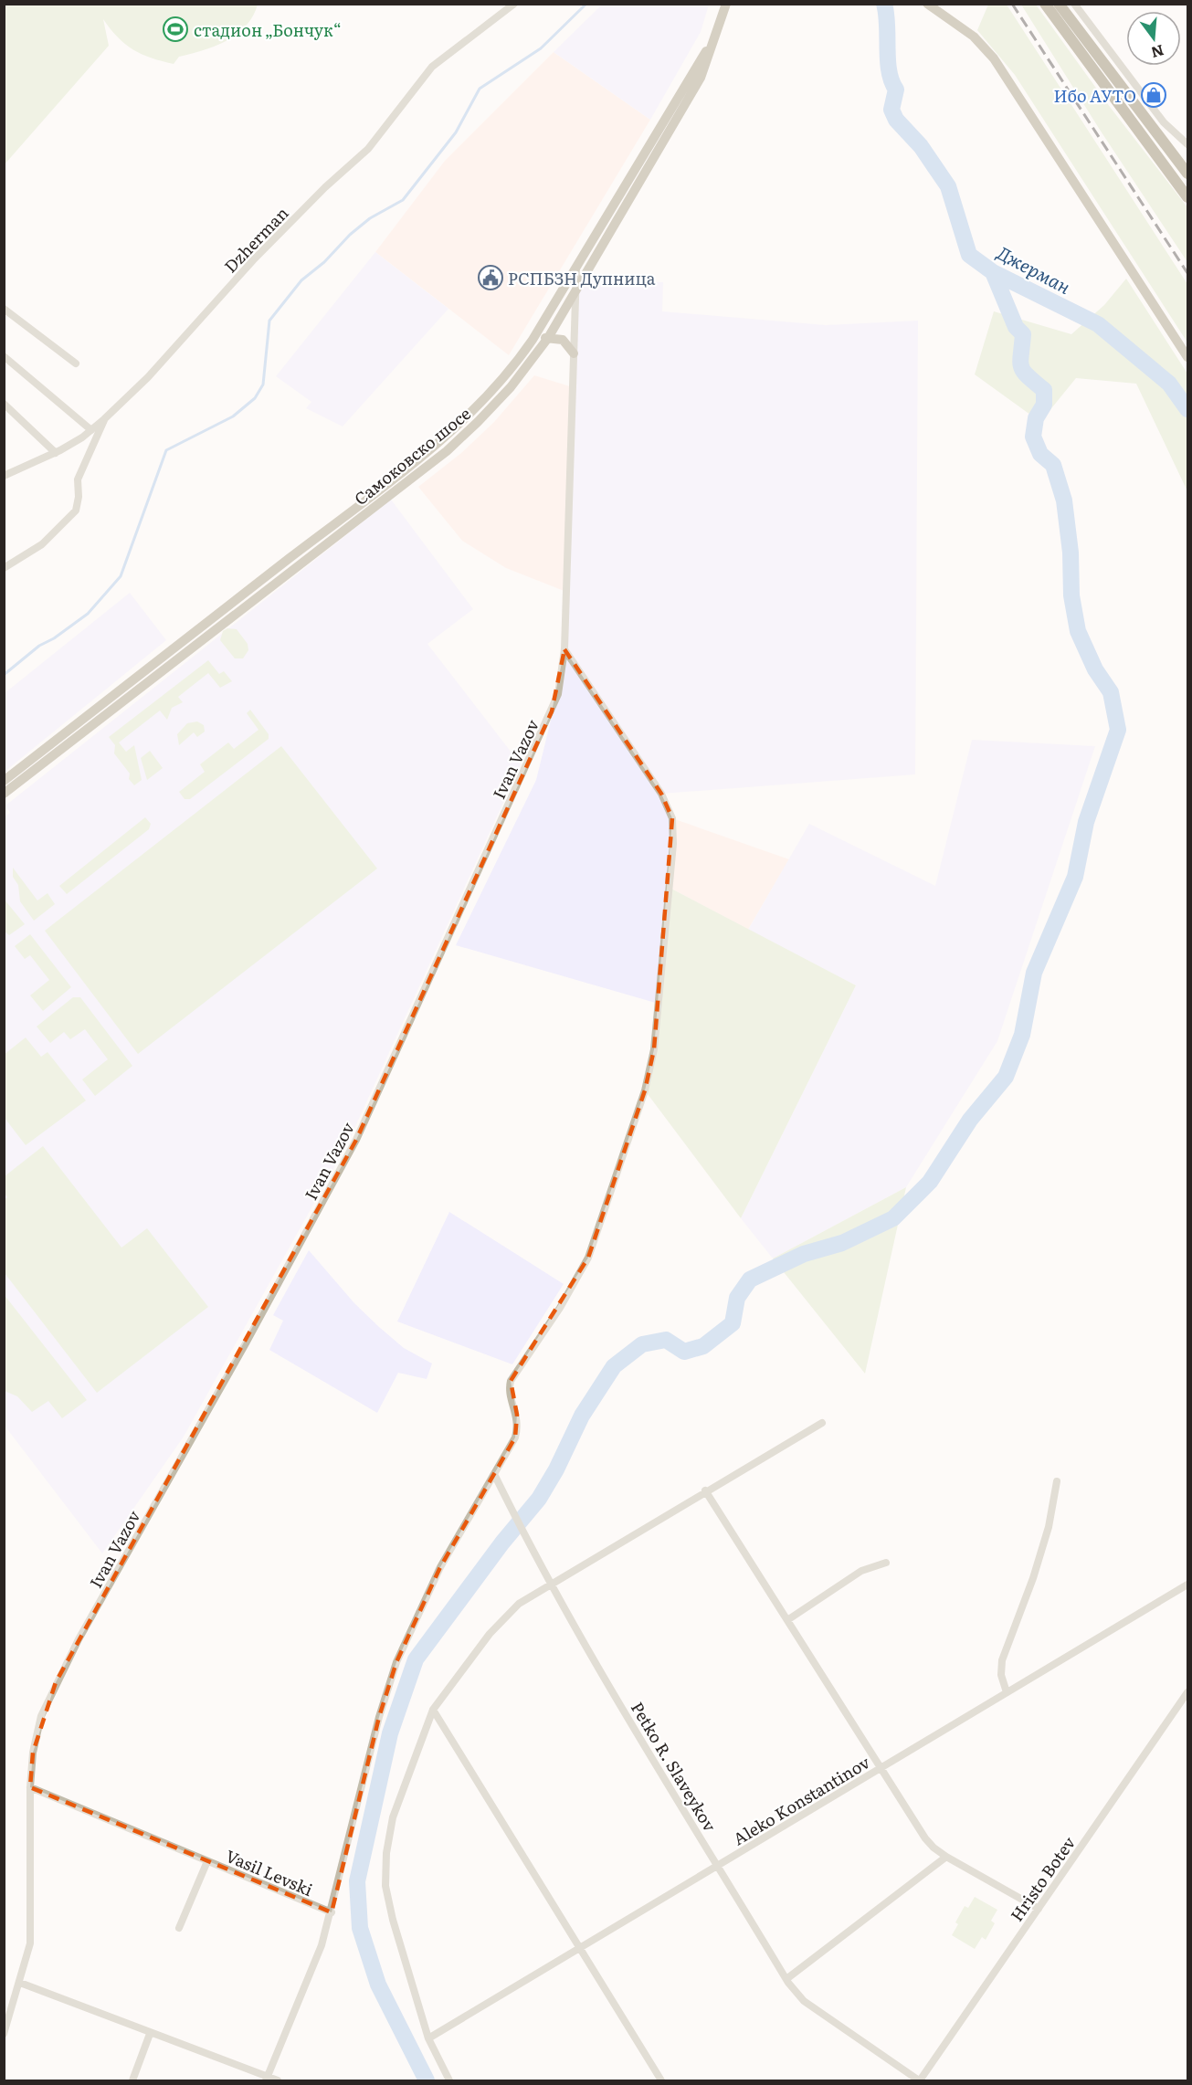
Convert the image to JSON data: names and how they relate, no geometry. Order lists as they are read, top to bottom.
{
  "streets": {
    "main road": ["Самоковско шосе"],
    "street": [
      "Dzherman",
      "Ivan Vazov",
      "Petko R. Slaveykov",
      "Aleko Konstantinov",
      "Vasil Levski",
      "Hristo Botev"
    ]
  },
  "crossings": [
    ["Самоковско шосе", "Ivan Vazov"],
    ["Ivan Vazov", "Vasil Levski"],
    ["Petko R. Slaveykov", "Aleko Konstantinov"],
    ["Petko R. Slaveykov", "Hristo Botev"]
  ],
  "water": ["Джерман"],
  "places": {
    "sports": ["стадион „Бончук“"],
    "shop": ["Ибо АУТО"],
    "public building": ["РСПБЗН Дупница"]
  },
  "north": "bottom"
}
